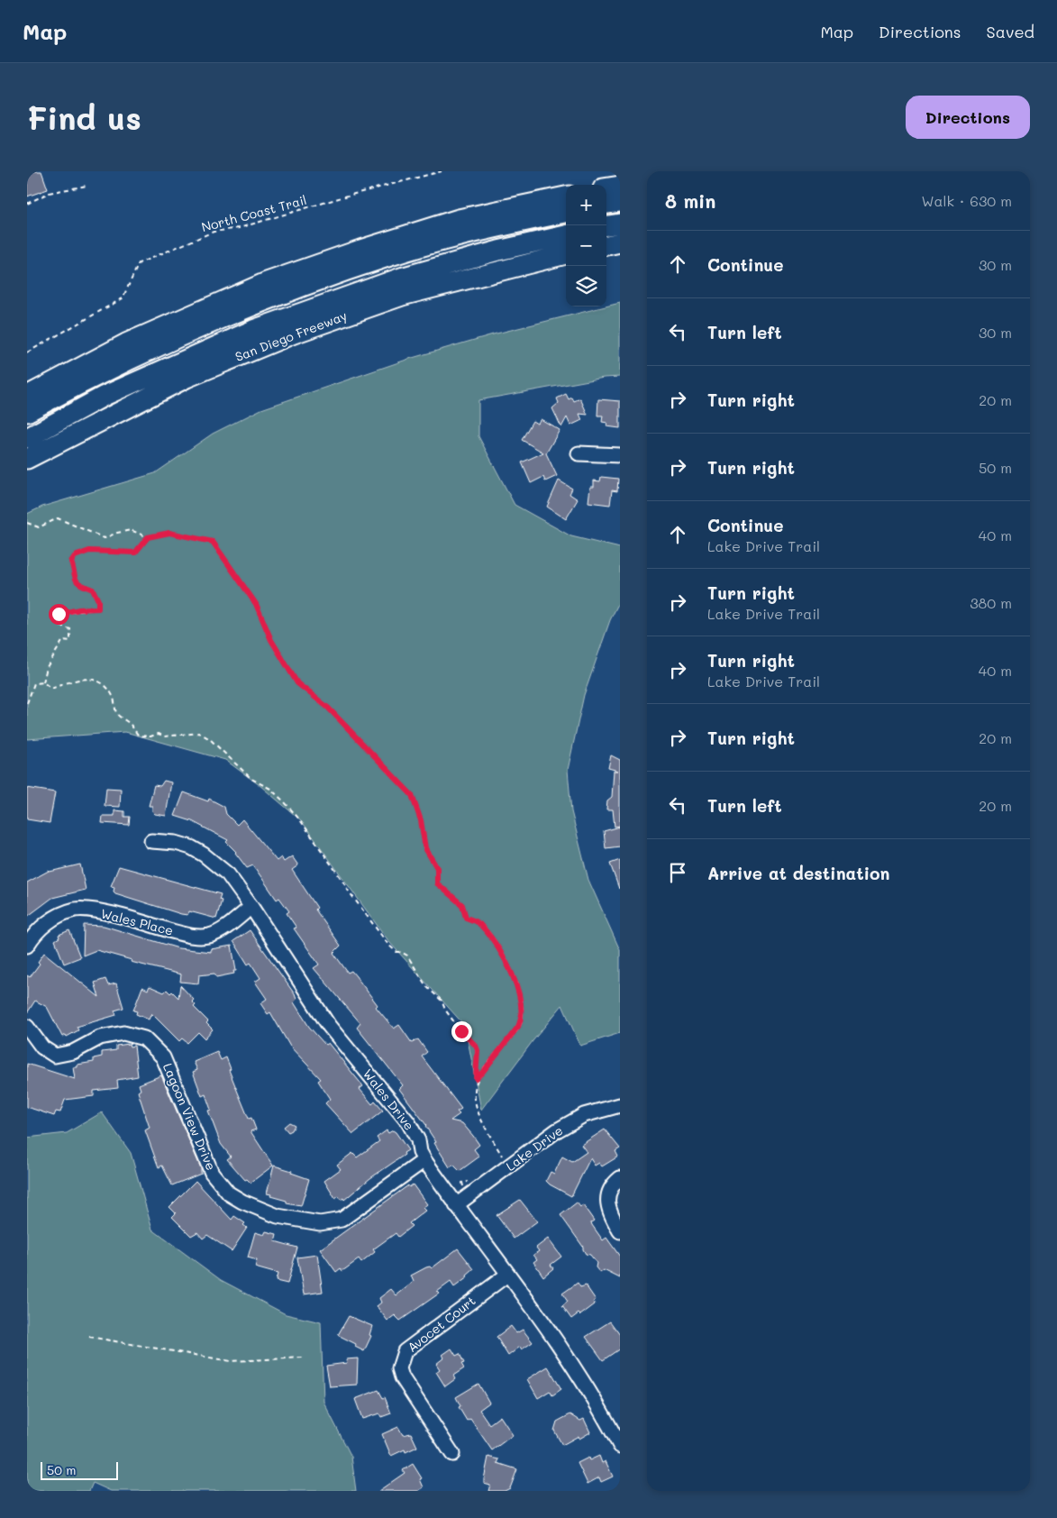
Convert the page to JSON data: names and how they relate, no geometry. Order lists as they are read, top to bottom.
{
  "streets": {
    "highway": ["San Diego Freeway"],
    "street": [
      "Wales Place",
      "Wales Drive",
      "Lagoon View Drive",
      "Lake Drive",
      "Avocet Court"
    ],
    "path": ["North Coast Trail"]
  },
  "crossings": [
    ["Wales Place", "Wales Drive"],
    ["Wales Drive", "Lagoon View Drive"],
    ["Wales Drive", "Lake Drive"],
    ["Wales Drive", "Avocet Court"]
  ],
  "scale_bar": "50 m",
  "page": {
    "header": "Map",
    "nav": ["Map", "Directions", "Saved"],
    "buttons": "Directions",
    "title": "Find us",
    "heading": ["8 min", "Walk · 630 m"],
    "map_buttons": ["+", "−"],
    "list": [
      ["Continue", "30 m"],
      ["Turn left", "30 m"],
      ["Turn right", "20 m"],
      ["Turn right", "50 m"],
      ["Continue", "Lake Drive Trail", "40 m"],
      ["Turn right", "Lake Drive Trail", "380 m"],
      ["Turn right", "Lake Drive Trail", "40 m"],
      ["Turn right", "20 m"],
      ["Turn left", "20 m"],
      "Arrive at destination"
    ],
    "scale": "50 m"
  }
}
